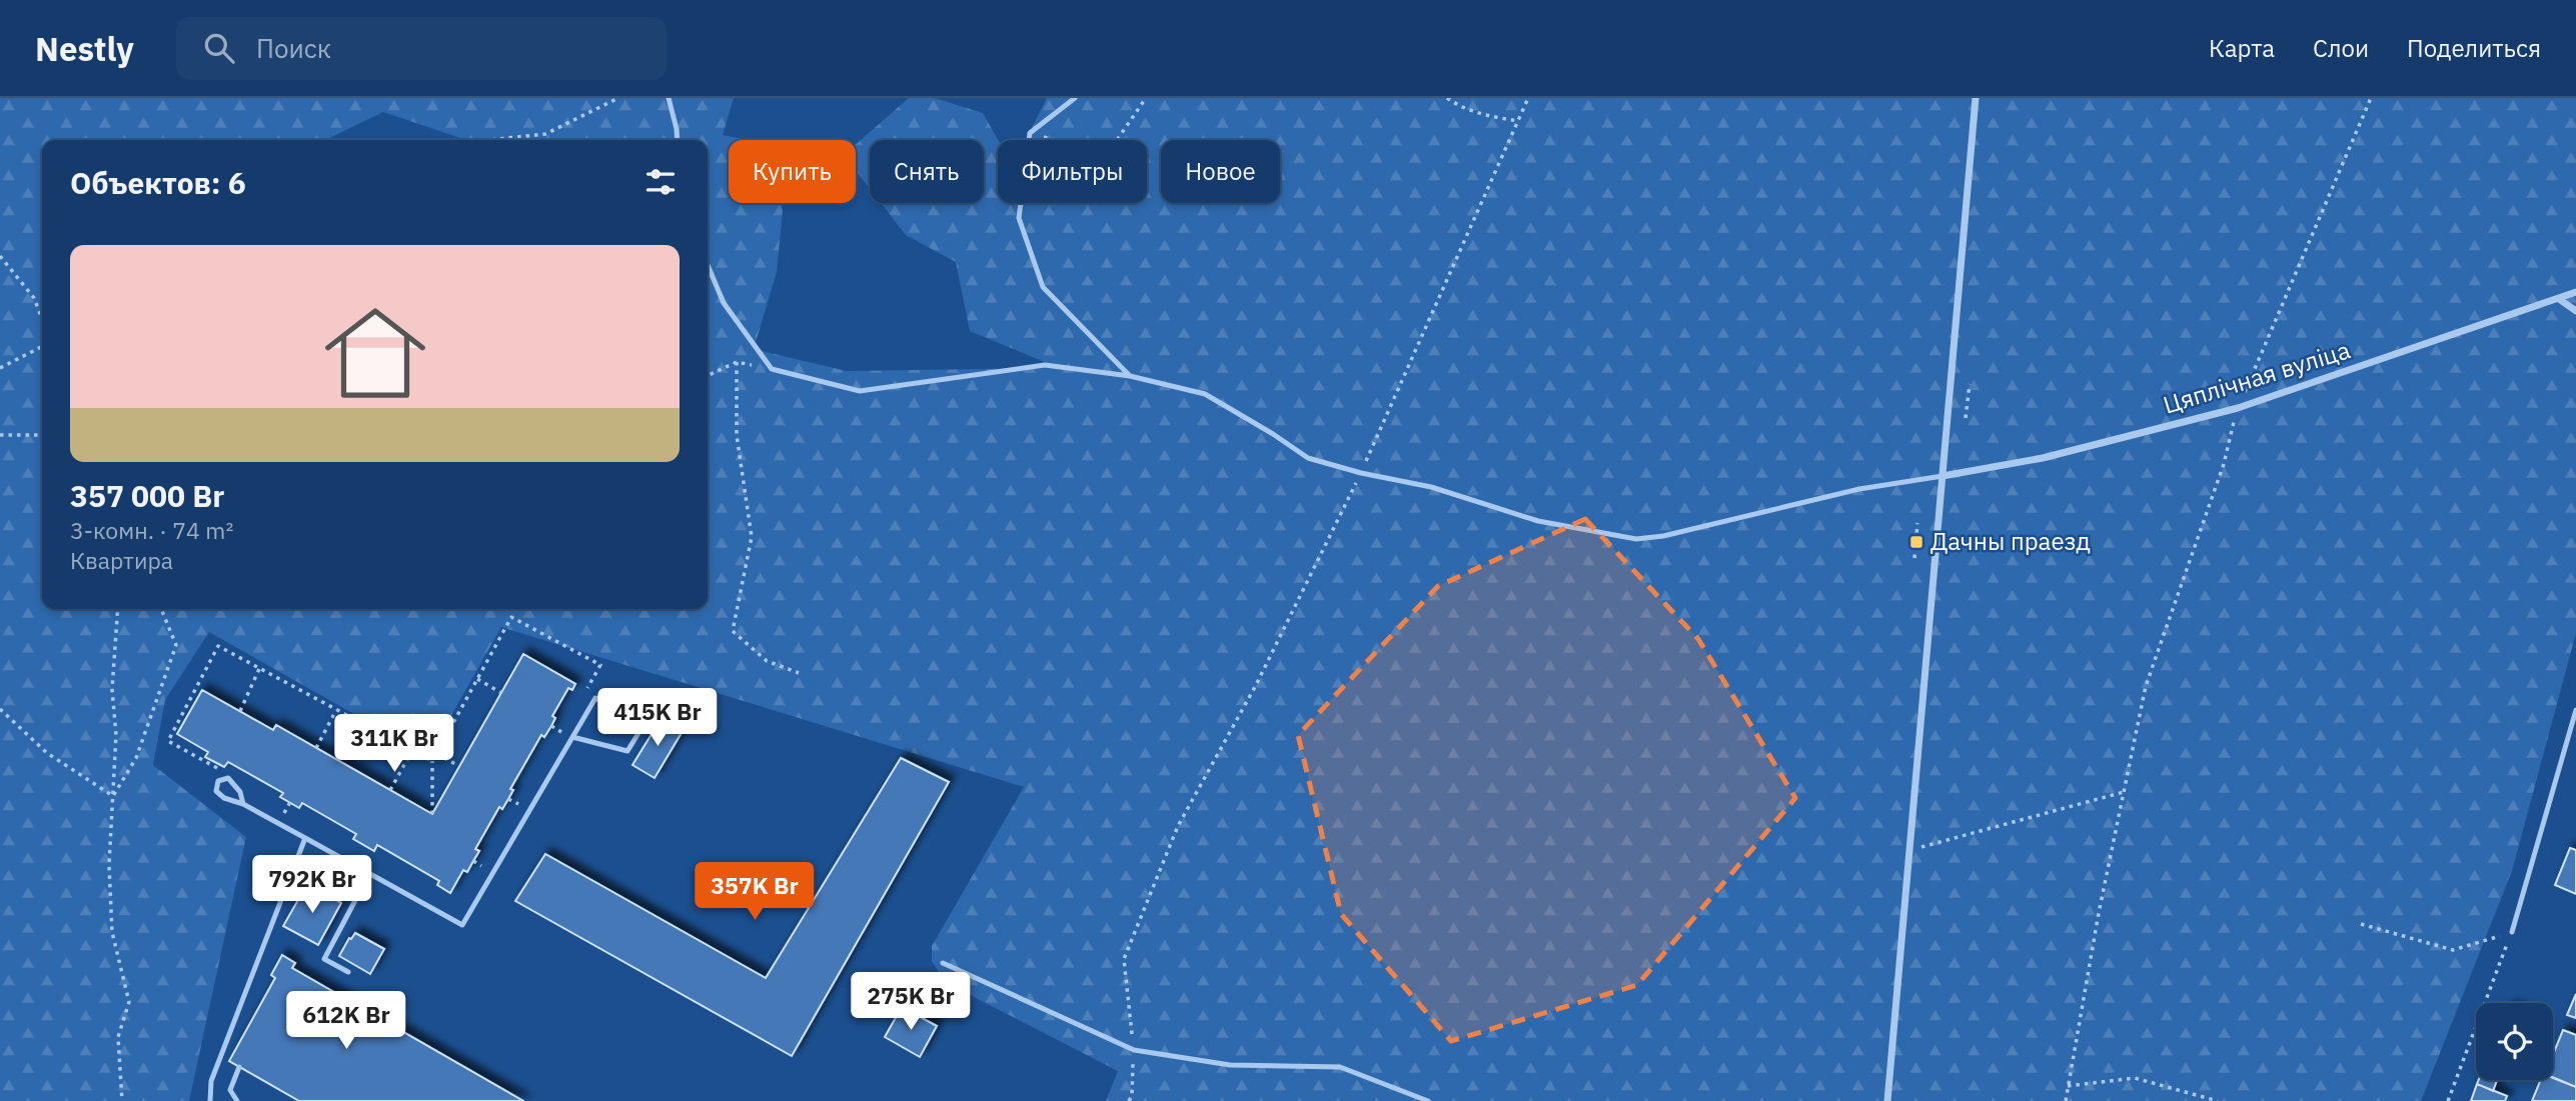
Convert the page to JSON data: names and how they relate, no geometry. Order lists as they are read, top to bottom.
{
  "streets": {
    "street": ["Цяплічная вуліца"]
  },
  "places": {
    "transit": ["Дачны праезд"]
  },
  "page": {
    "header": "Nestly",
    "search": "Поиск",
    "nav": ["Карта", "Слои", "Поделиться"],
    "chip": [
      "Купить",
      "Снять",
      "Фильтры",
      "Новое"
    ],
    "heading": "Объектов: 6",
    "list": [
      {
        "name": "357 000 Br",
        "note": "3-комн. · 74 m² · Квартира"
      }
    ],
    "price": [
      "415K Br",
      "311K Br",
      "792K Br",
      "357K Br",
      "275K Br",
      "612K Br"
    ]
  }
}
